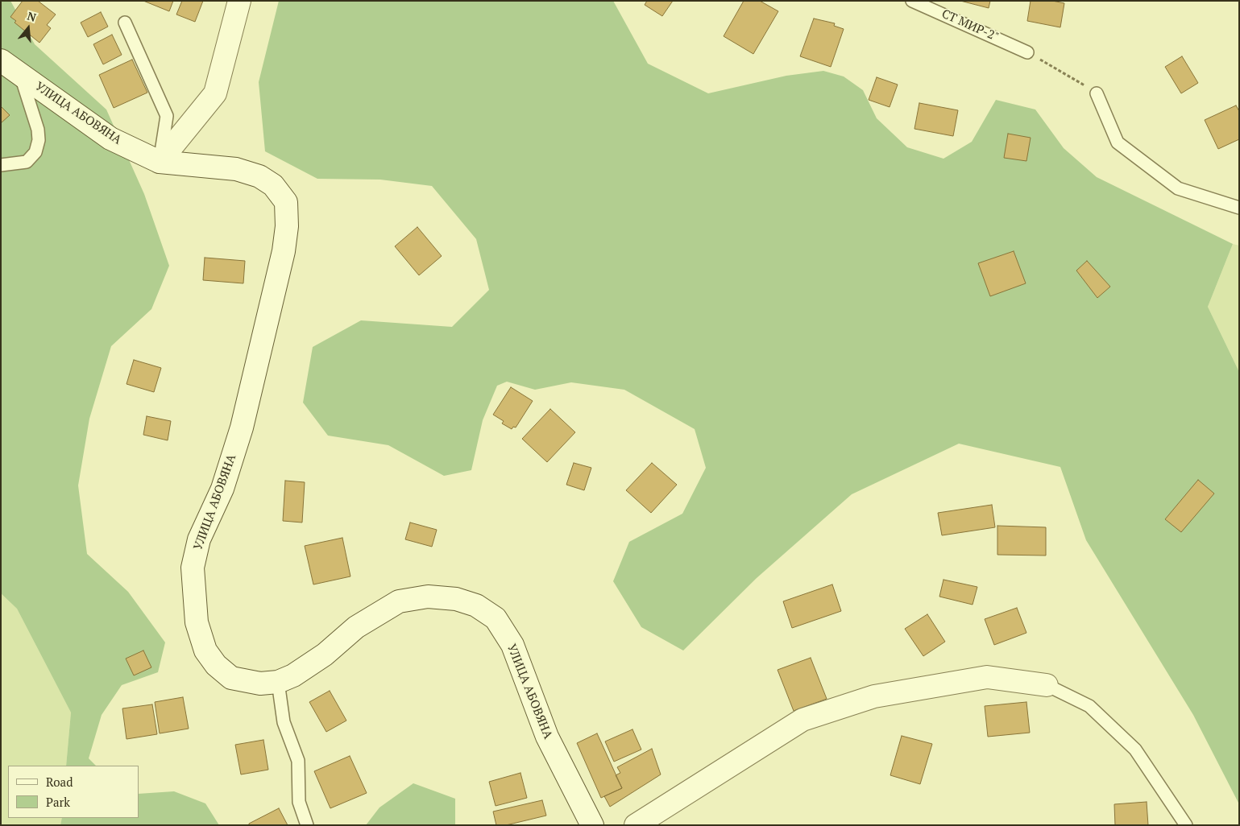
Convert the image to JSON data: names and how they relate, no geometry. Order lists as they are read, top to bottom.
{
  "streets": {
    "street": ["УЛИЦА АБОВЯНА"],
    "lane": ["СТ МИР-2\""]
  },
  "legend": ["Road", "Park"],
  "north": "top"
}
